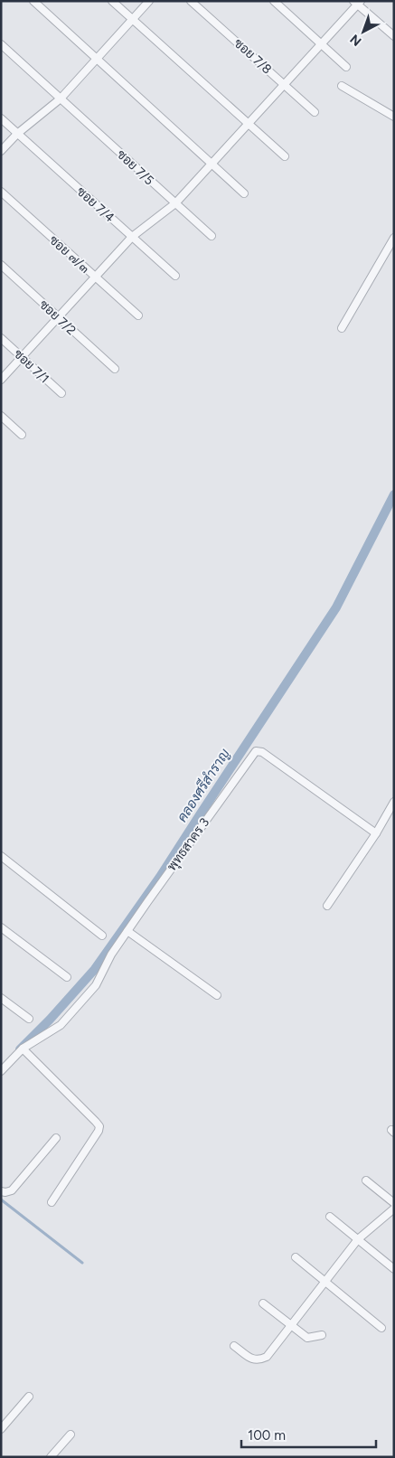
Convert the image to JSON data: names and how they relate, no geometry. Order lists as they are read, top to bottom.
{
  "streets": {
    "street": [
      "ซอย 7/8",
      "ซอย 7/5",
      "ซอย 7/4",
      "ซอย ๗/๓",
      "ซอย 7/2",
      "ซอย 7/1",
      "พุทธสาคร 3"
    ]
  },
  "water": ["คลองศรีสำราญ"],
  "scale_bar": "100 m",
  "north": "bottom left"
}
